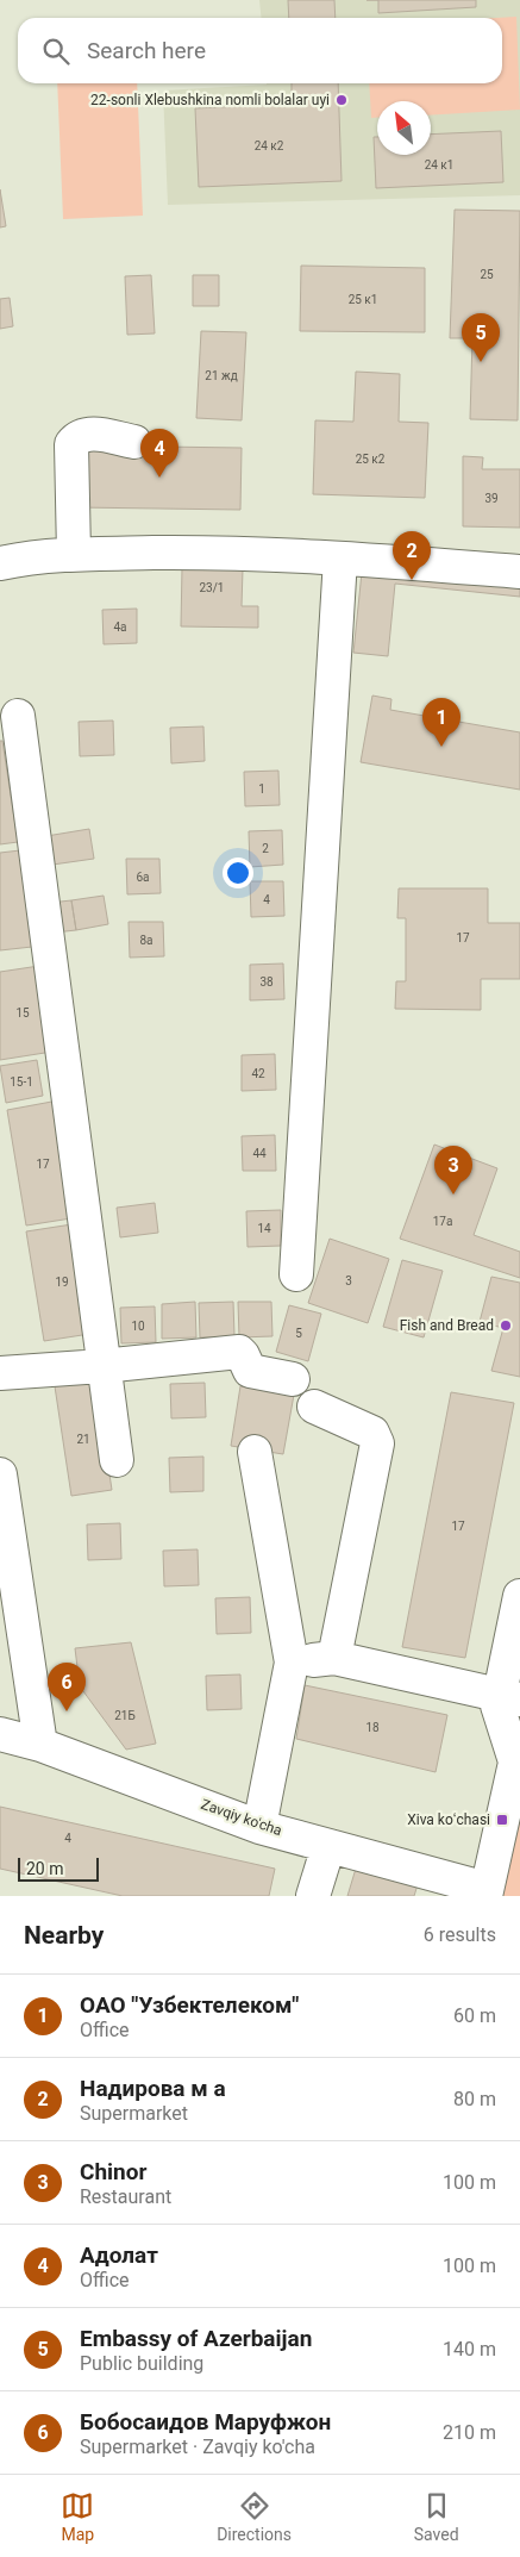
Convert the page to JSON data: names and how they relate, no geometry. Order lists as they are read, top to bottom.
{
  "streets": {
    "street": ["Zavqiy ko'cha"]
  },
  "places": {
    "other": ["22-sonli Xlebushkina nomli bolalar uyi", "Fish and Bread"],
    "transit": ["Xiva koʻchasi"]
  },
  "house_numbers": [
    "24 к2",
    "24 к1",
    "25",
    "25 к1",
    "21 жд",
    "25 к2",
    "39",
    "23/1",
    "4а",
    "1",
    "2",
    "6а",
    "4",
    "17",
    "8а",
    "38",
    "15",
    "42",
    "15-1",
    "44",
    "17",
    "17a",
    "14",
    "3",
    "19",
    "10",
    "5",
    "21",
    "17",
    "21Б",
    "18",
    "4"
  ],
  "scale_bar": "20 m",
  "north": "top left",
  "page": {
    "search": "Search here",
    "pins": [
      "5",
      "4",
      "2",
      "1",
      "3",
      "6"
    ],
    "scale": "20 m",
    "heading": ["Nearby", "6 results"],
    "list": [
      {
        "mark": "1",
        "name": "ОАО \"Узбектелеком\"",
        "note": "Office",
        "value": "60 m"
      },
      {
        "mark": "2",
        "name": "Надирова м а",
        "note": "Supermarket",
        "value": "80 m"
      },
      {
        "mark": "3",
        "name": "Chinor",
        "note": "Restaurant",
        "value": "100 m"
      },
      {
        "mark": "4",
        "name": "Адолат",
        "note": "Office",
        "value": "100 m"
      },
      {
        "mark": "5",
        "name": "Embassy of Azerbaijan",
        "note": "Public building",
        "value": "140 m"
      },
      {
        "mark": "6",
        "name": "Бобосаидов Маруфжон",
        "note": "Supermarket · Zavqiy ko'cha",
        "value": "210 m"
      }
    ],
    "nav": ["Map", "Directions", "Saved"]
  }
}
